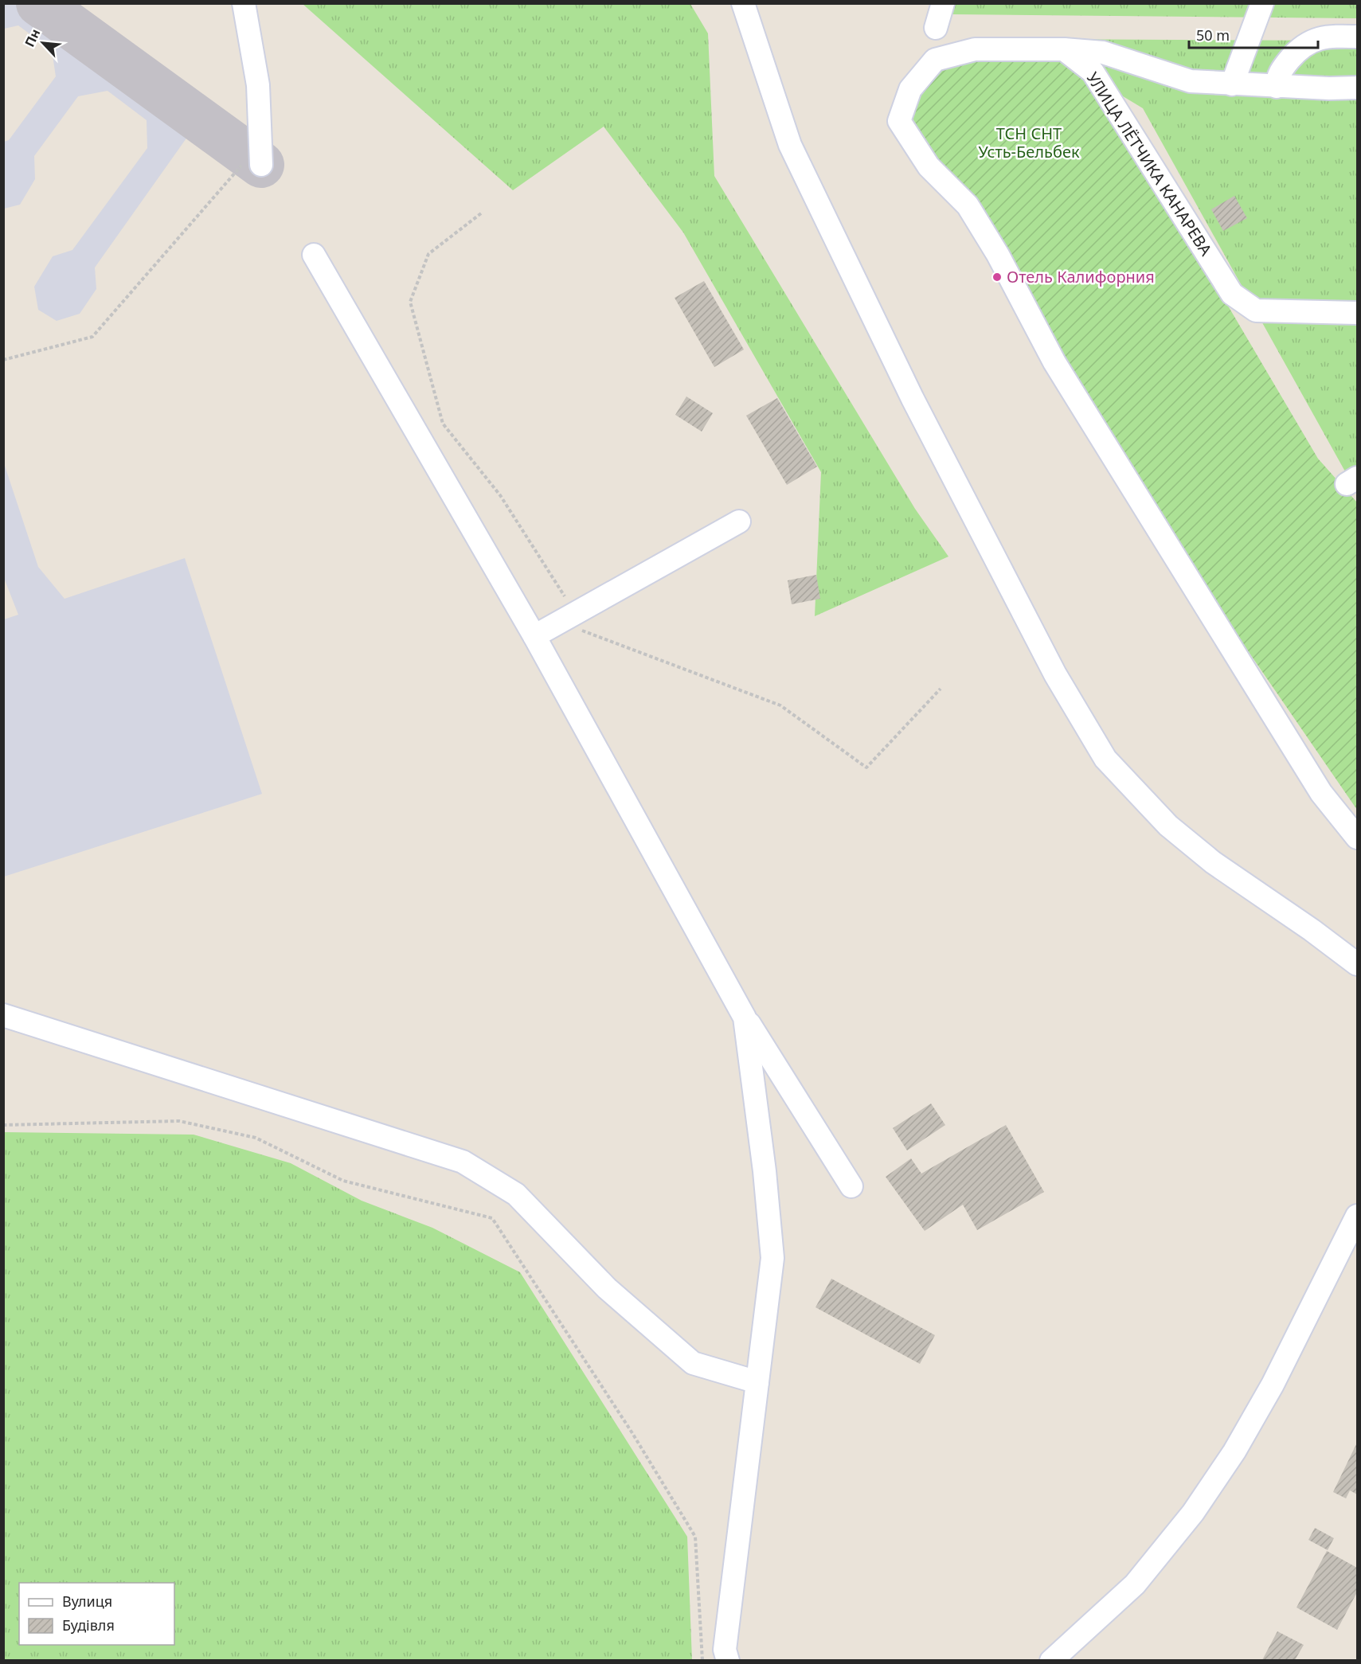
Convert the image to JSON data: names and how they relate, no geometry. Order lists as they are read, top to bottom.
{
  "streets": {
    "street": ["УЛИЦА ЛЁТЧИКА КАНАРЕВА"]
  },
  "parks": ["ТСН СНТ Усть-Бельбек"],
  "places": ["Отель Калифорния"],
  "legend": ["Вулиця", "Будівля"],
  "scale_bar": "50 m",
  "north": "top left"
}
